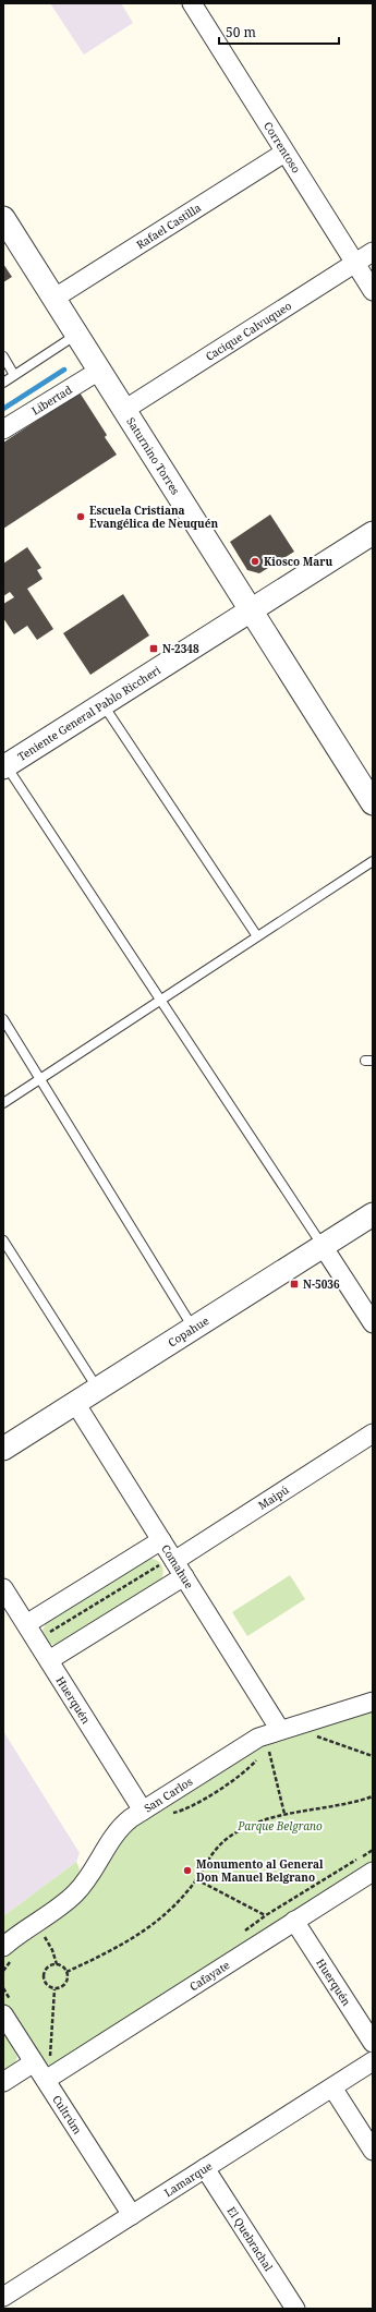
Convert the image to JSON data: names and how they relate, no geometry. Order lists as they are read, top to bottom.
{
  "streets": {
    "street": [
      "Correntoso",
      "Rafael Castilla",
      "Cacique Calvuqueo",
      "Libertad",
      "Saturnino Torres",
      "Teniente General Pablo Riccheri",
      "Copahue",
      "Maipú",
      "Comahue",
      "Huerquén",
      "San Carlos",
      "Cafayate",
      "Cultrúm",
      "Lamarque",
      "El Quebrachal"
    ]
  },
  "crossings": [
    ["Correntoso", "Rafael Castilla"],
    ["Correntoso", "Cacique Calvuqueo"],
    ["Rafael Castilla", "Saturnino Torres"],
    ["Cacique Calvuqueo", "Saturnino Torres"],
    ["Libertad", "Saturnino Torres"],
    ["Saturnino Torres", "Teniente General Pablo Riccheri"],
    ["Copahue", "Comahue"],
    ["Maipú", "Comahue"],
    ["Maipú", "Huerquén"],
    ["Comahue", "San Carlos"],
    ["Huerquén", "San Carlos"],
    ["Huerquén", "Cafayate"],
    ["Cafayate", "Cultrúm"],
    ["Cultrúm", "Lamarque"],
    ["Lamarque", "El Quebrachal"]
  ],
  "parks": ["Parque Belgrano"],
  "places": {
    "other": ["Escuela Cristiana Evangélica de Neuquén", "Kiosco Maru", "Monumento al General Don Manuel Belgrano"],
    "transit": ["N-2348", "N-5036"]
  },
  "scale_bar": "50 m"
}
